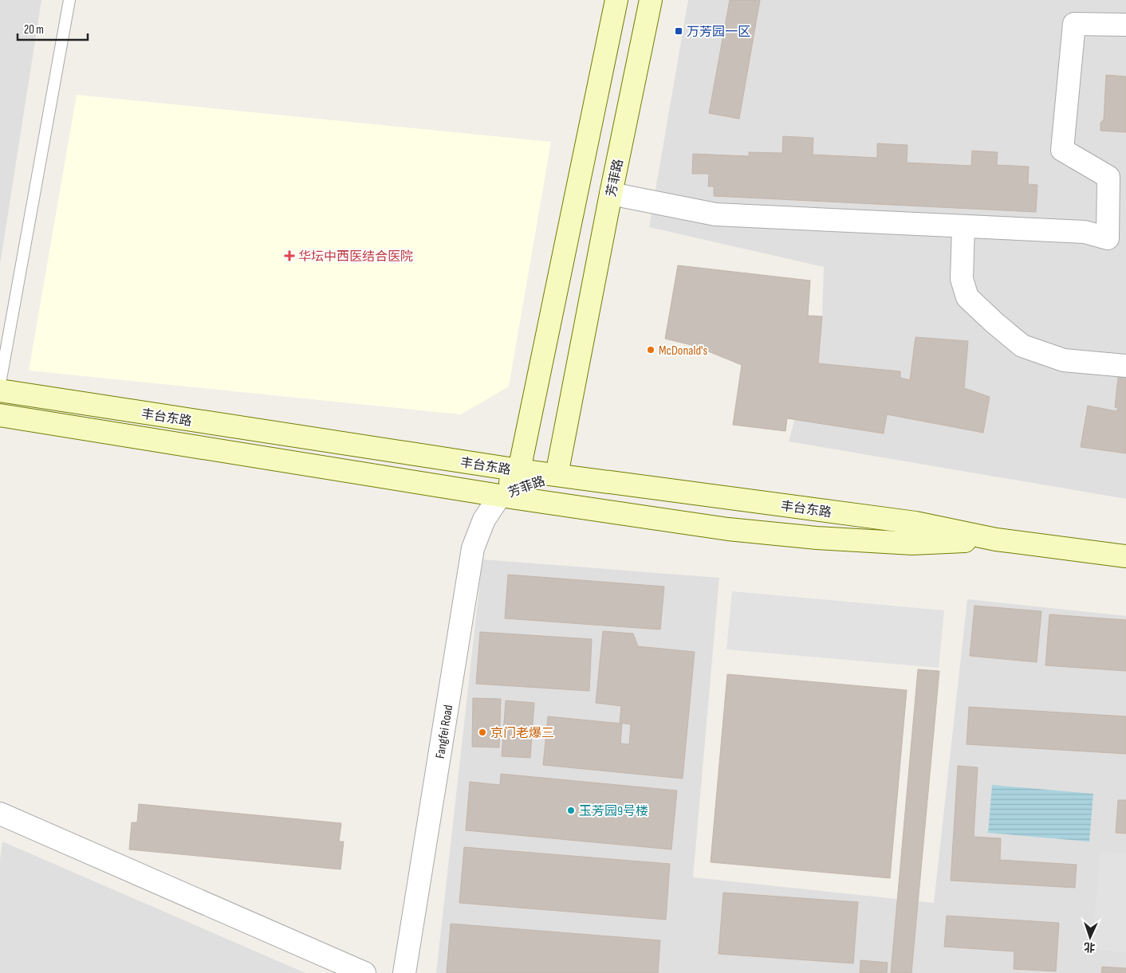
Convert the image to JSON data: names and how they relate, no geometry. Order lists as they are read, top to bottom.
{
  "streets": {
    "street": ["芳菲路", "丰台东路", "Fangfei Road"]
  },
  "crossings": [
    ["芳菲路", "丰台东路"],
    ["芳菲路", "Fangfei Road"],
    ["丰台东路", "Fangfei Road"]
  ],
  "places": {
    "transit": ["万芳园一区"],
    "health": ["华坛中西医结合医院"],
    "other": ["McDonald's", "京门老爆三", "玉芳园9号楼"]
  },
  "scale_bar": "20 m",
  "north": "bottom"
}
